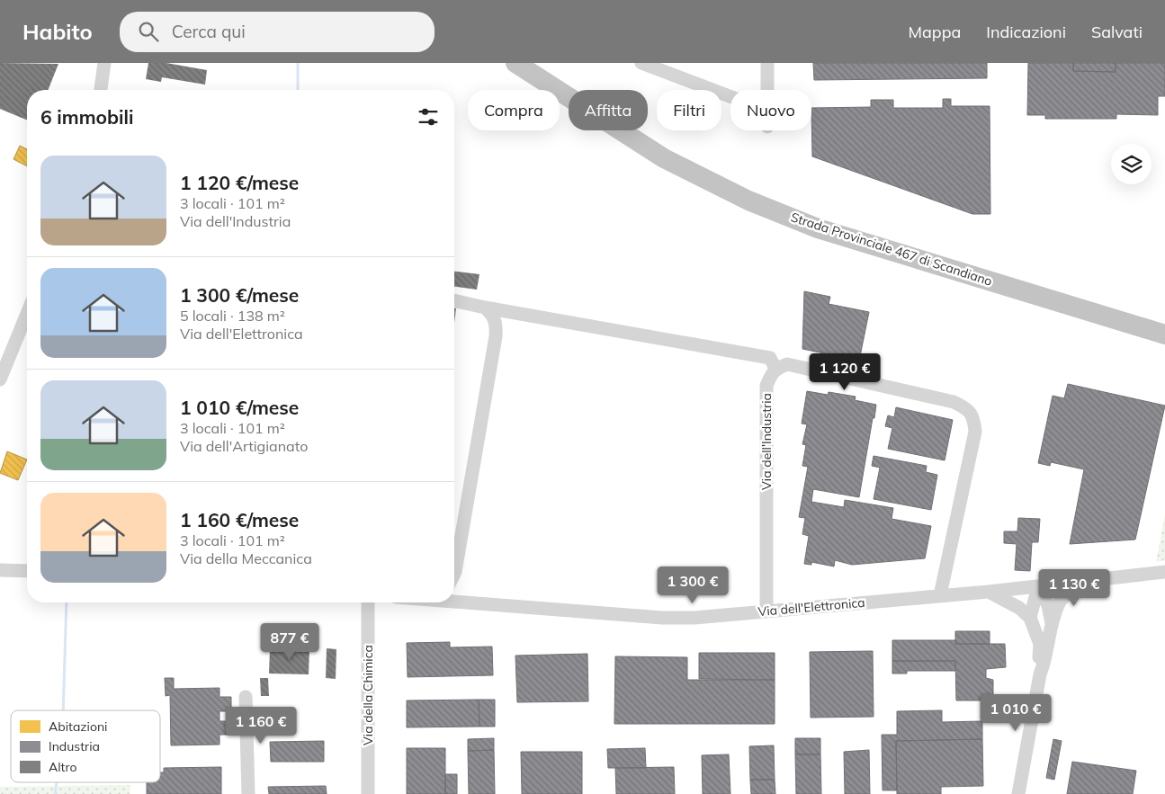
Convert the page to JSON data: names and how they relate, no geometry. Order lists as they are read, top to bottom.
{
  "streets": {
    "highway": ["Strada Provinciale 467 di Scandiano"],
    "street": ["Via dell'Industria", "Via dell'Elettronica", "Via della Chimica"]
  },
  "crossings": [
    ["Via dell'Industria", "Via dell'Elettronica"]
  ],
  "legend": ["Abitazioni", "Industria", "Altro"],
  "page": {
    "header": "Habito",
    "search": "Cerca qui",
    "nav": ["Mappa", "Indicazioni", "Salvati"],
    "chip": [
      "Compra",
      "Affitta",
      "Filtri",
      "Nuovo"
    ],
    "heading": "6 immobili",
    "list": [
      {
        "name": "1 120 €/mese",
        "note": "3 locali · 101 m² · Via dell'Industria"
      },
      {
        "name": "1 300 €/mese",
        "note": "5 locali · 138 m² · Via dell'Elettronica"
      },
      {
        "name": "1 010 €/mese",
        "note": "3 locali · 101 m² · Via dell'Artigianato"
      },
      {
        "name": "1 160 €/mese",
        "note": "3 locali · 101 m² · Via della Meccanica"
      }
    ],
    "price": [
      "1 120 €",
      "1 300 €",
      "1 130 €",
      "877 €",
      "1 010 €",
      "1 160 €"
    ]
  }
}
